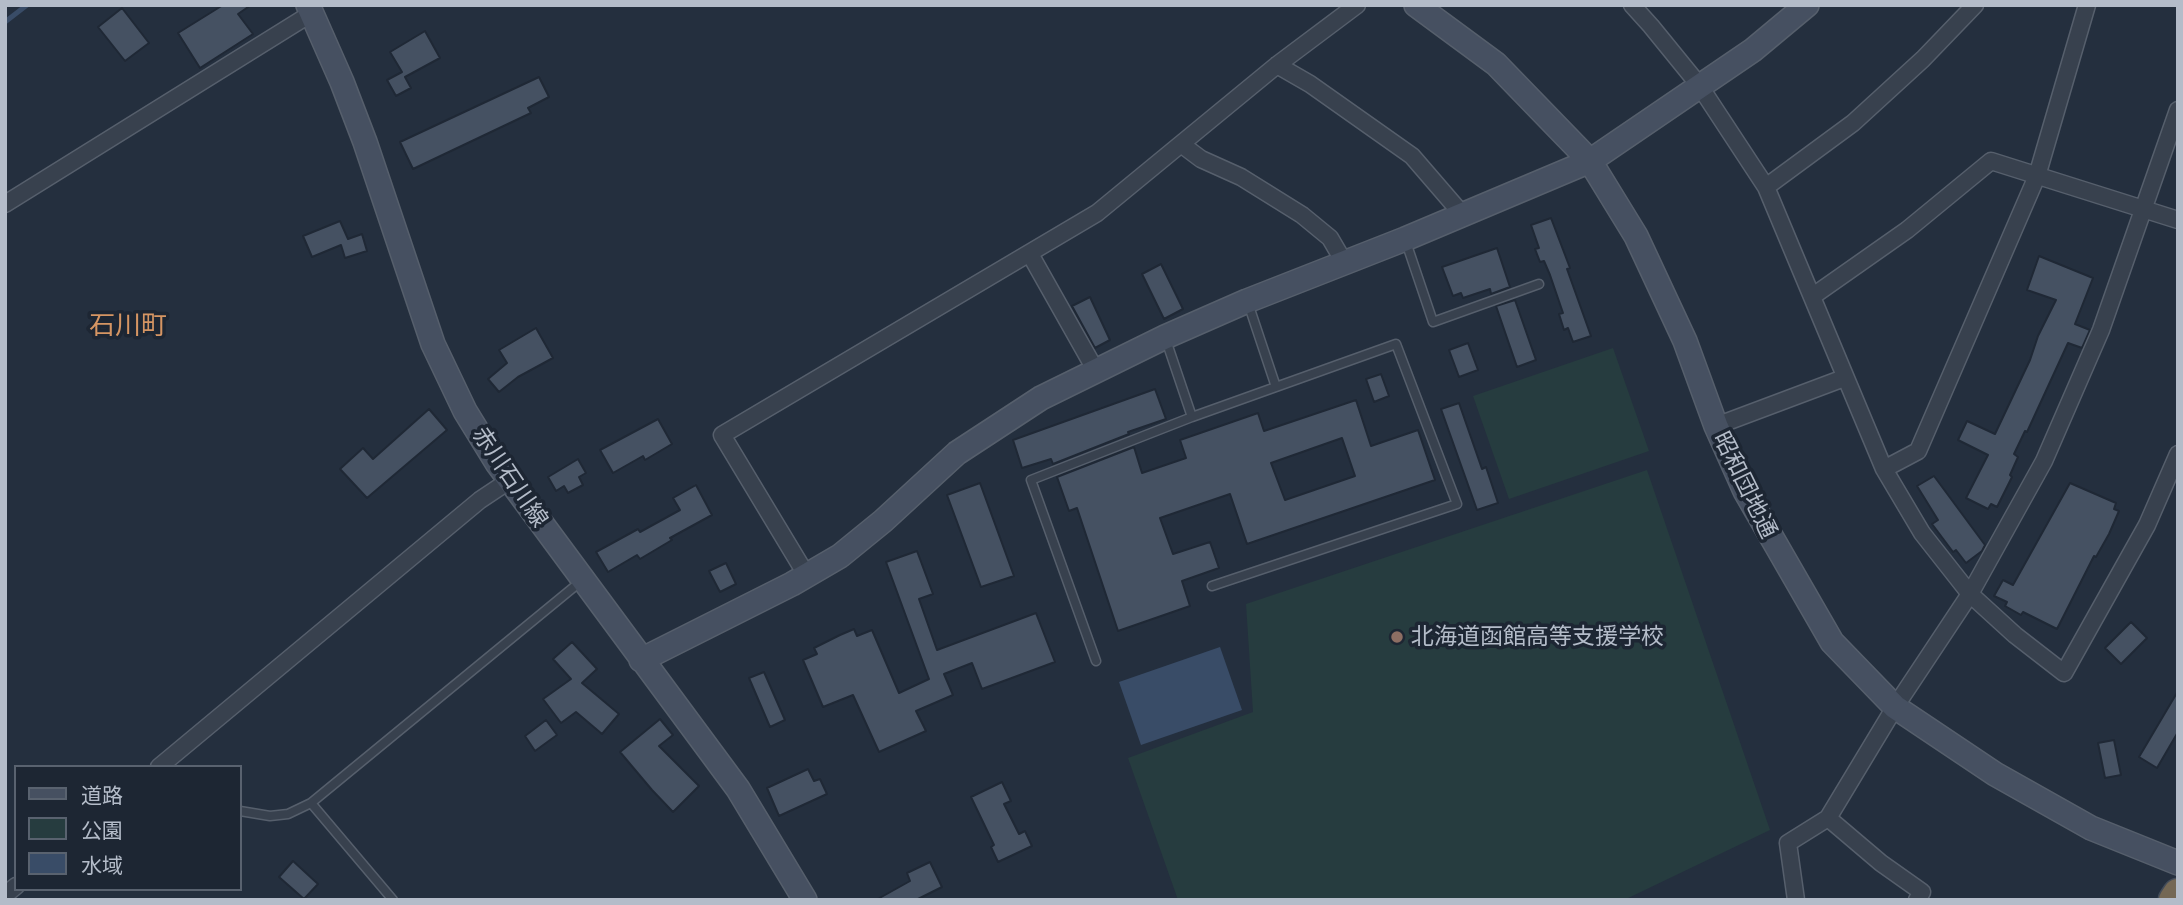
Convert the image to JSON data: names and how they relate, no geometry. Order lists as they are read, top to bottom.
{
  "streets": {
    "street": ["赤川石川線", "昭和団地通"]
  },
  "districts": ["石川町"],
  "places": ["北海道函館高等支援学校"],
  "legend": ["道路", "公園", "水域"]
}
